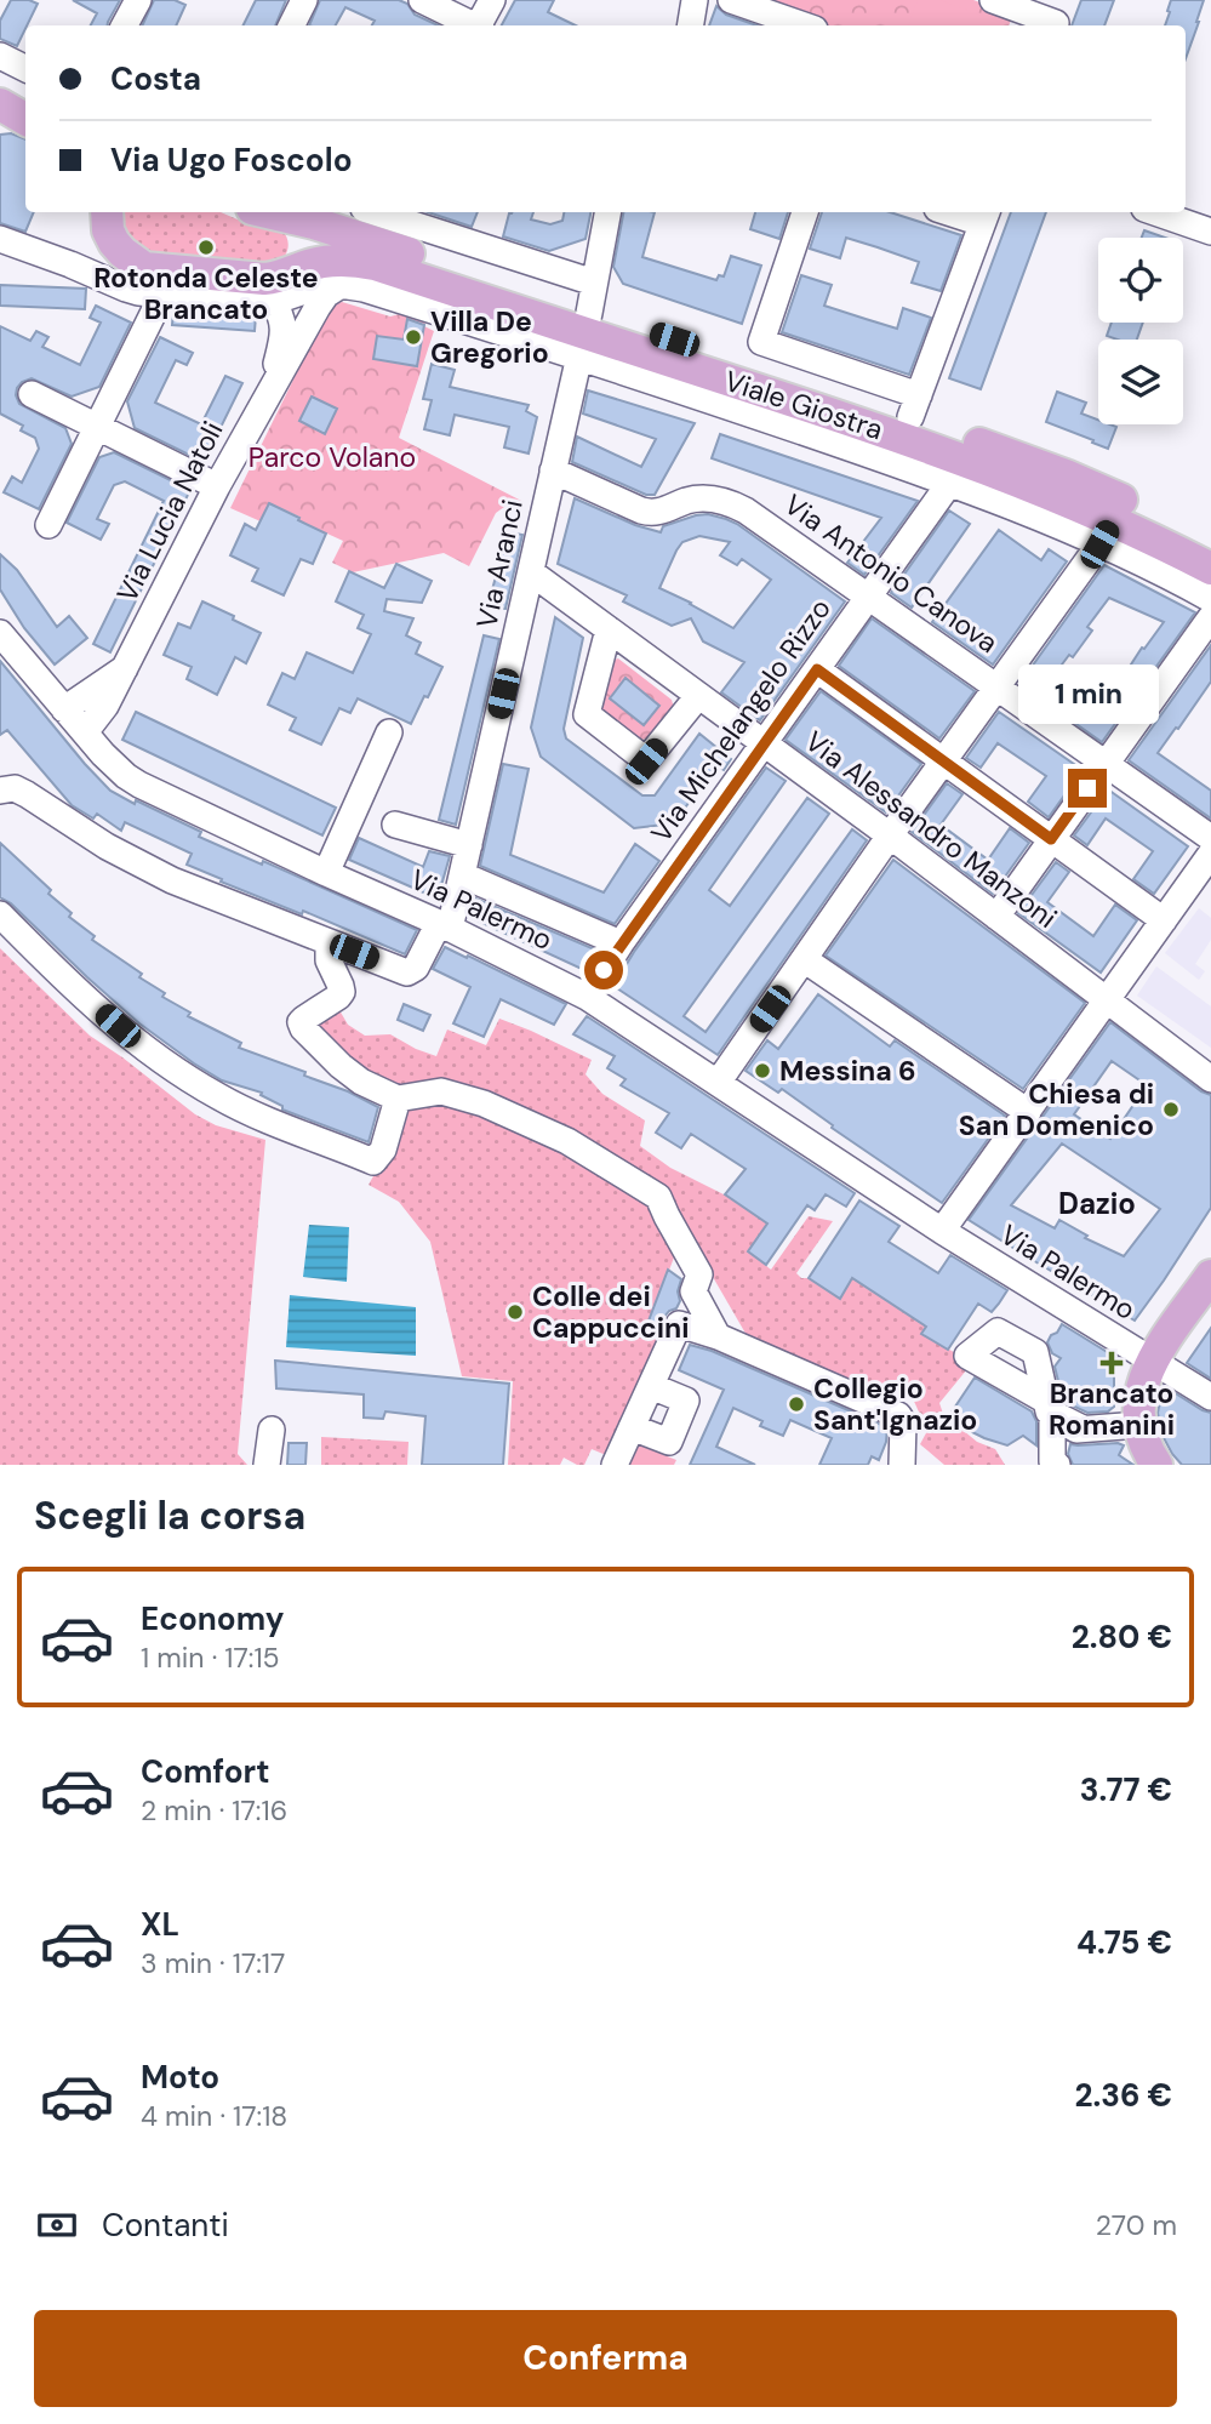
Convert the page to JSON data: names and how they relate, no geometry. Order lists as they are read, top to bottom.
{
  "streets": {
    "main road": ["Viale Giostra"],
    "street": [
      "Via Lucia Natoli",
      "Via Aranci",
      "Via Antonio Canova",
      "Via Michelangelo Rizzo",
      "Via Alessandro Manzoni",
      "Via Palermo"
    ]
  },
  "crossings": [
    ["Viale Giostra", "Via Aranci"],
    ["Viale Giostra", "Via Michelangelo Rizzo"],
    ["Via Lucia Natoli", "Via Palermo"],
    ["Via Aranci", "Via Antonio Canova"],
    ["Via Aranci", "Via Alessandro Manzoni"],
    ["Via Aranci", "Via Palermo"],
    ["Via Antonio Canova", "Via Michelangelo Rizzo"],
    ["Via Michelangelo Rizzo", "Via Alessandro Manzoni"],
    ["Via Michelangelo Rizzo", "Via Palermo"]
  ],
  "districts": ["Dazio"],
  "parks": ["Parco Volano"],
  "places": {
    "other": [
      "Rotonda Celeste Brancato",
      "Villa De Gregorio",
      "Messina 6",
      "Chiesa di San Domenico",
      "Colle dei Cappuccini",
      "Collegio Sant'Ignazio"
    ],
    "health": ["Brancato Romanini"]
  },
  "page": {
    "banner": ["Costa", "Via Ugo Foscolo"],
    "bubble": "1 min",
    "heading": "Scegli la corsa",
    "list": [
      {
        "name": "Economy",
        "note": "1 min · 17:15",
        "value": "2.80 €"
      },
      {
        "name": "Comfort",
        "note": "2 min · 17:16",
        "value": "3.77 €"
      },
      {
        "name": "XL",
        "note": "3 min · 17:17",
        "value": "4.75 €"
      },
      {
        "name": "Moto",
        "note": "4 min · 17:18",
        "value": "2.36 €"
      }
    ],
    "pay": ["Contanti", "270 m"],
    "buttons": "Conferma"
  }
}
